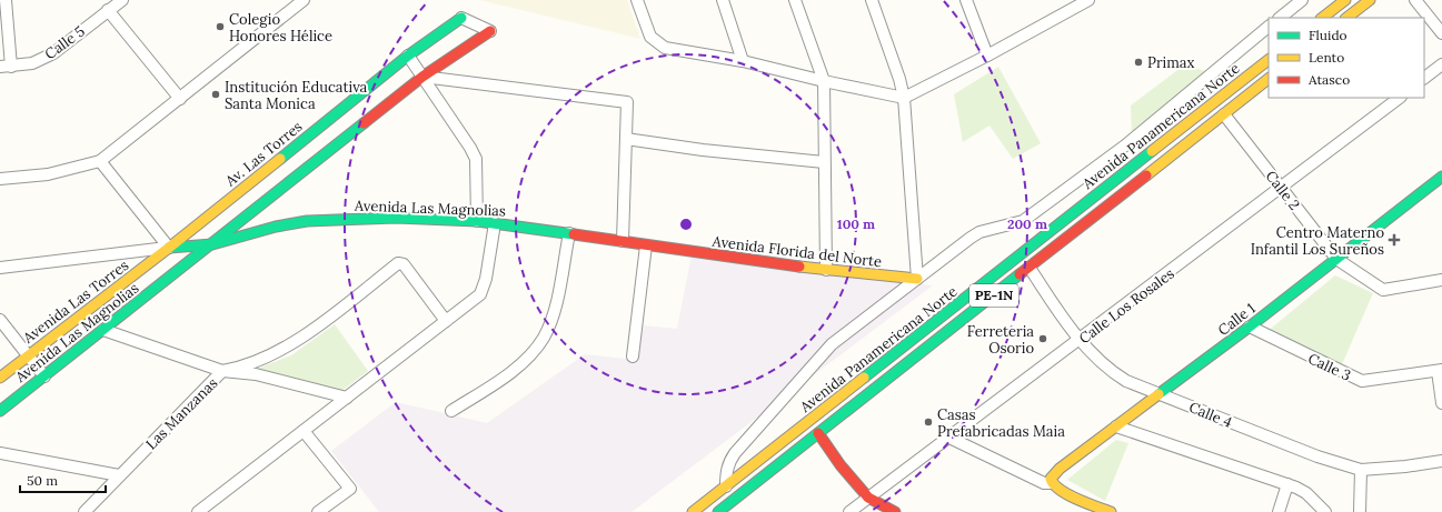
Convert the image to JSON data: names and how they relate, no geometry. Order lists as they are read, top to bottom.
{
  "streets": {
    "main road": [
      "Avenida Panamericana Norte",
      "Av. Las Torres",
      "Avenida Las Magnolias",
      "Avenida Florida del Norte",
      "PE-1N",
      "Avenida Las Torres",
      "Calle 1"
    ],
    "street": [
      "Calle 5",
      "Calle 2",
      "Calle Los Rosales",
      "Calle 3",
      "Las Manzanas",
      "Calle 4"
    ]
  },
  "crossings": [
    ["Avenida Panamericana Norte", "Calle 2"],
    ["Avenida Panamericana Norte", "Calle 4"],
    ["Av. Las Torres", "Avenida Las Magnolias"],
    ["Av. Las Torres", "Avenida Las Torres"],
    ["Calle 2", "Calle Los Rosales"],
    ["Calle 2", "Calle 1"],
    ["Avenida Las Magnolias", "Avenida Florida del Norte"],
    ["Avenida Las Magnolias", "Avenida Las Torres"],
    ["Calle Los Rosales", "Calle 4"],
    ["Calle 1", "Calle 3"],
    ["Calle 1", "Calle 4"]
  ],
  "places": {
    "other": [
      "Colegio Honores Hélice",
      "Primax",
      "Institución Educativa Santa Monica",
      "Ferreteria Osorio",
      "Casas Prefabricadas Maia"
    ],
    "health": ["Centro Materno Infantil Los Sureños"]
  },
  "legend": ["Fluido", "Lento", "Atasco"],
  "scale_bar": "50 m",
  "rings": ["100 m", "200 m"]
}
